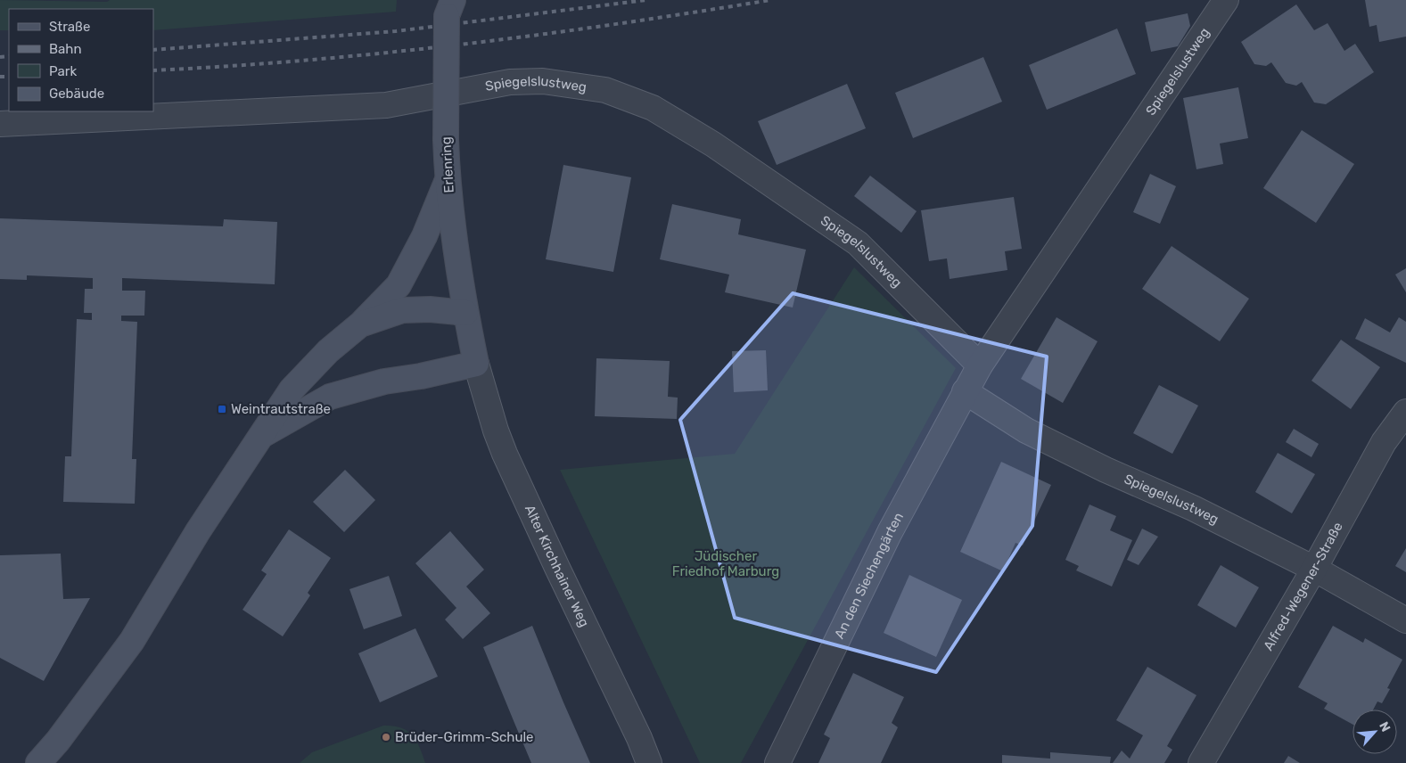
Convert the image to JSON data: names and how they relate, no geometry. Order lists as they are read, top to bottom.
{
  "streets": {
    "main road": ["Erlenring"],
    "street": [
      "Spiegelslustweg",
      "Alter Kirchhainer Weg",
      "An den Siechengärten",
      "Alfred-Wegener-Straße"
    ]
  },
  "crossings": [
    ["Spiegelslustweg", "An den Siechengärten"],
    ["Spiegelslustweg", "Alfred-Wegener-Straße"],
    ["Erlenring", "Alter Kirchhainer Weg"]
  ],
  "parks": ["Jüdischer Friedhof Marburg"],
  "places": {
    "transit": ["Weintrautstraße"],
    "other": ["Brüder-Grimm-Schule"]
  },
  "legend": [
    "Straße",
    "Bahn",
    "Park",
    "Gebäude"
  ],
  "north": "top right"
}
